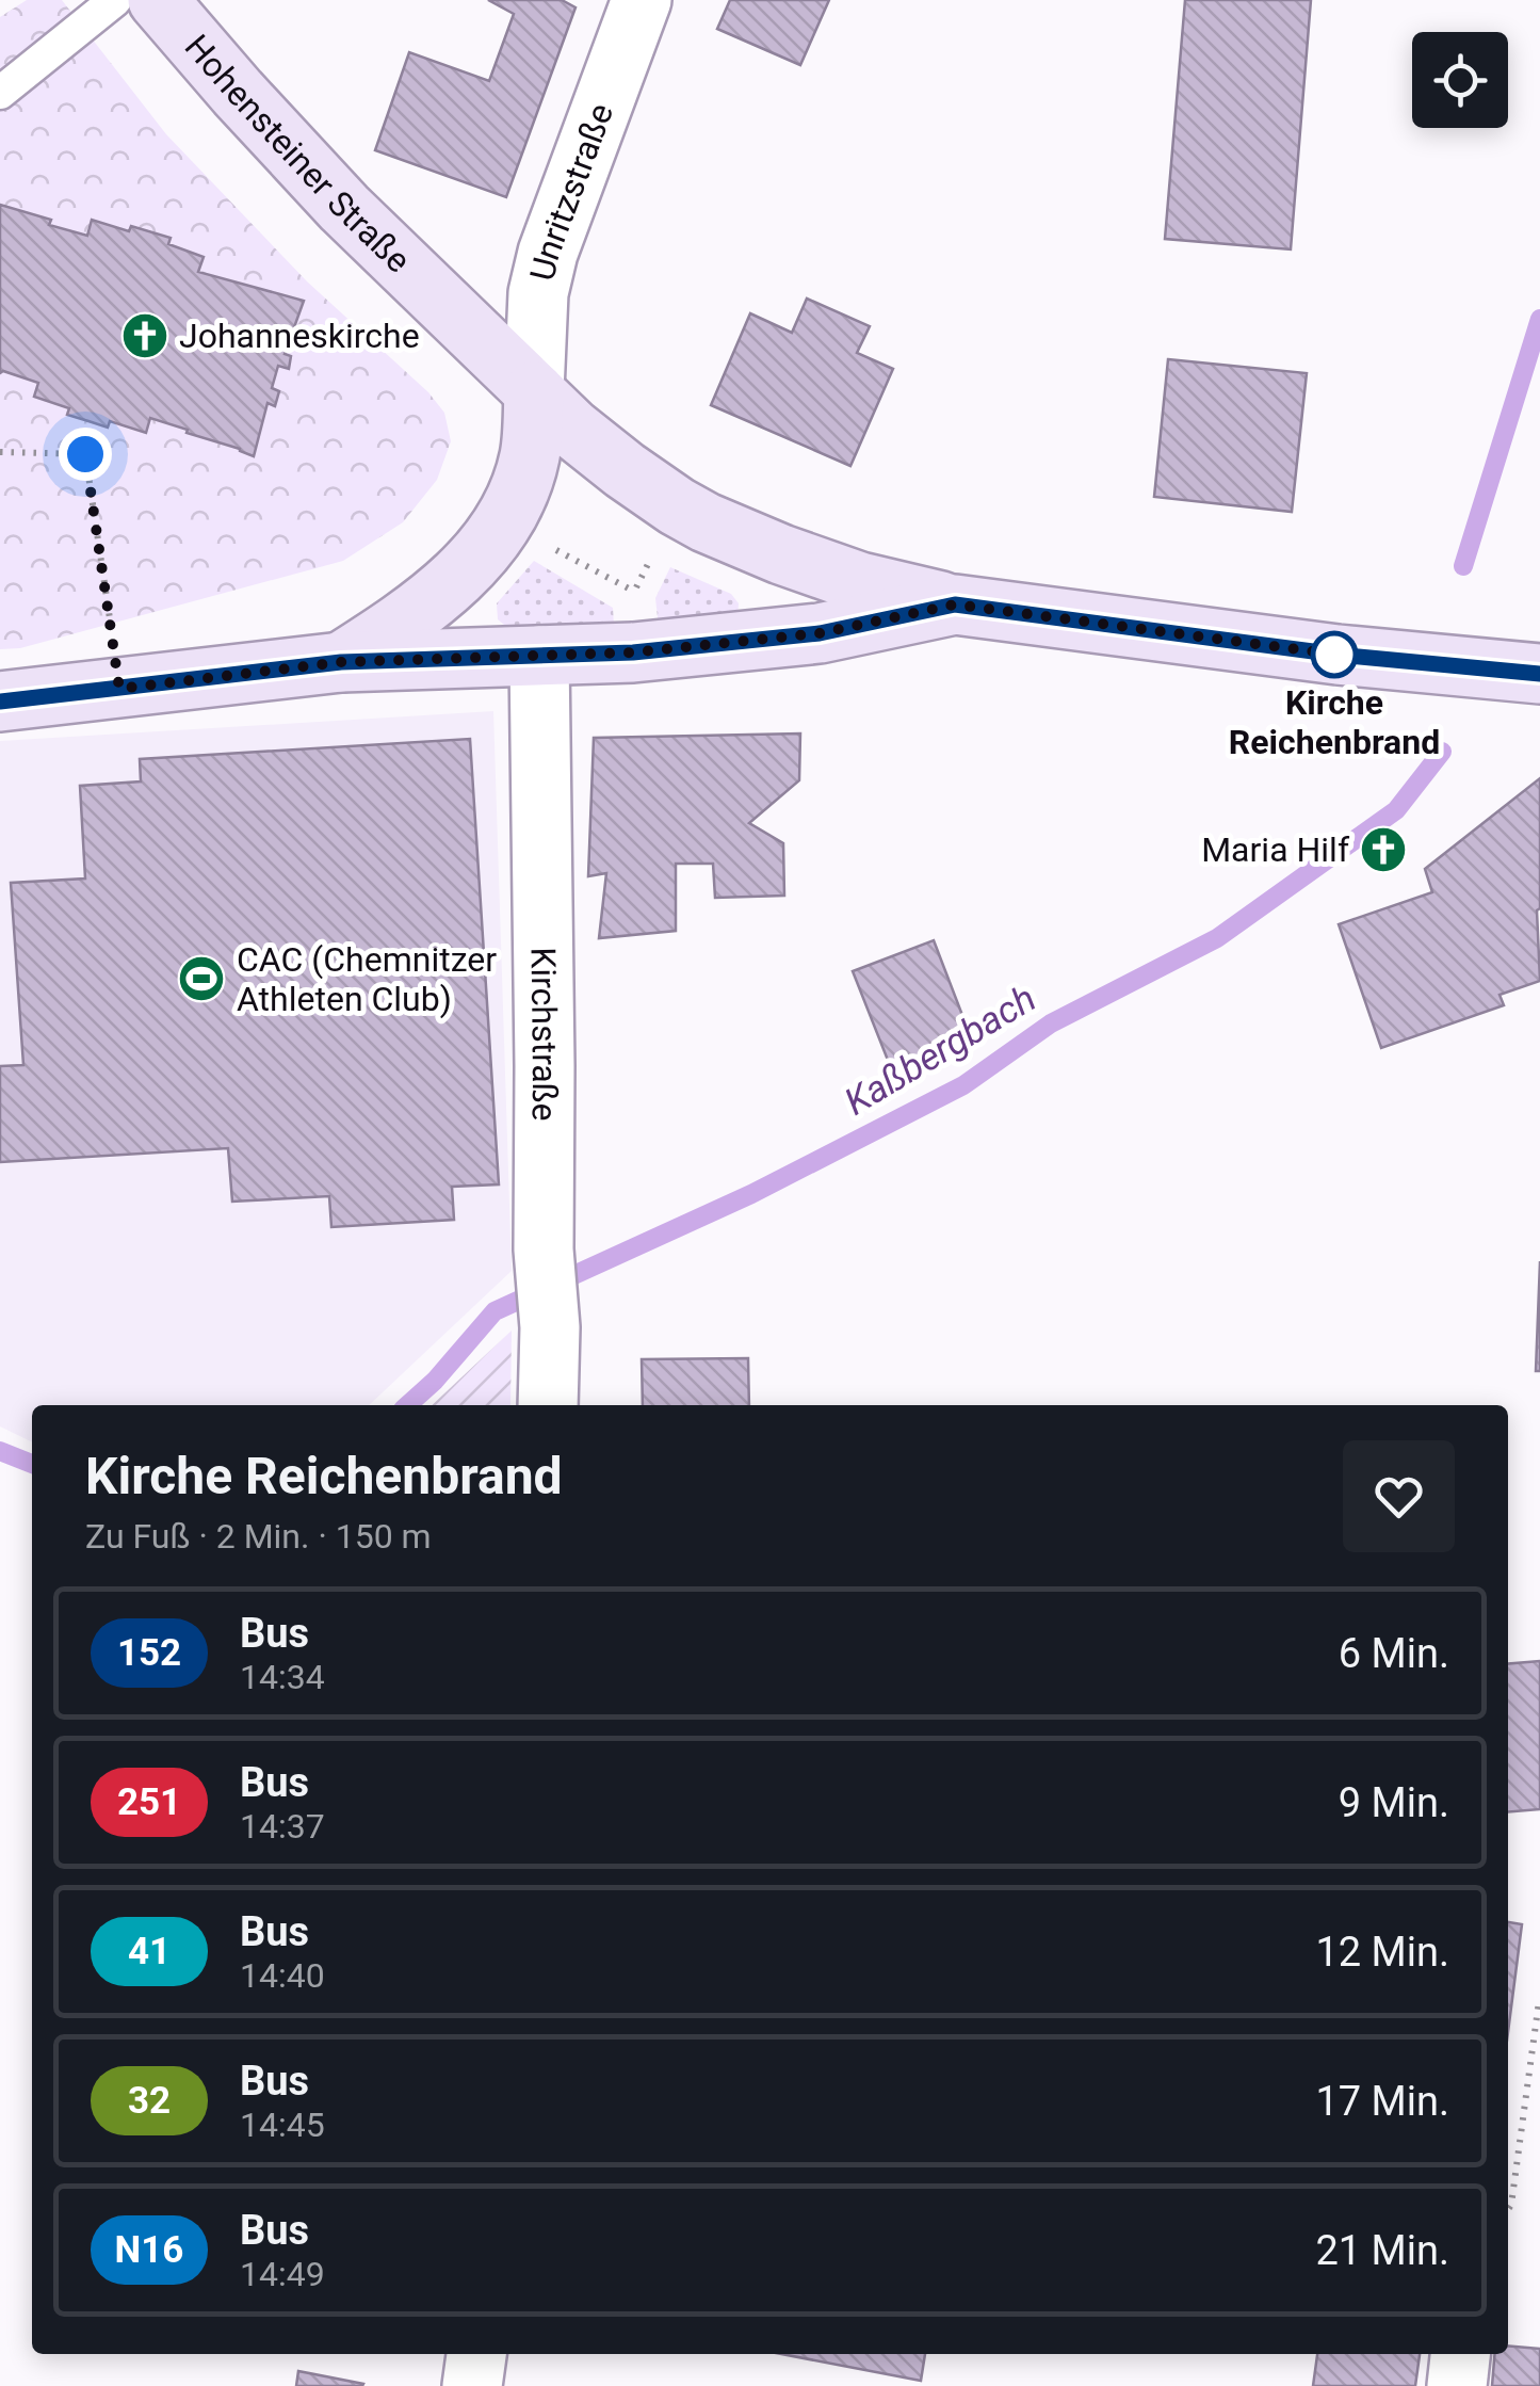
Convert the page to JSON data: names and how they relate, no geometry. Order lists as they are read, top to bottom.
{
  "streets": {
    "main road": ["Hohensteiner Straße"],
    "street": ["Unritzstraße", "Kirchstraße"]
  },
  "crossings": [
    ["Hohensteiner Straße", "Unritzstraße"]
  ],
  "water": ["Kaßbergbach"],
  "places": {
    "church": ["Johanneskirche", "Maria Hilf"],
    "other": ["Kirche Reichenbrand"],
    "sports": ["CAC (Chemnitzer Athleten Club)"]
  },
  "lines": ["bus line 152"],
  "page": {
    "heading": ["Kirche Reichenbrand", "Zu Fuß · 2 Min. · 150 m"],
    "list": [
      {
        "mark": "152",
        "name": "Bus",
        "note": "14:34",
        "value": "6 Min."
      },
      {
        "mark": "251",
        "name": "Bus",
        "note": "14:37",
        "value": "9 Min."
      },
      {
        "mark": "41",
        "name": "Bus",
        "note": "14:40",
        "value": "12 Min."
      },
      {
        "mark": "32",
        "name": "Bus",
        "note": "14:45",
        "value": "17 Min."
      },
      {
        "mark": "N16",
        "name": "Bus",
        "note": "14:49",
        "value": "21 Min."
      }
    ]
  }
}
